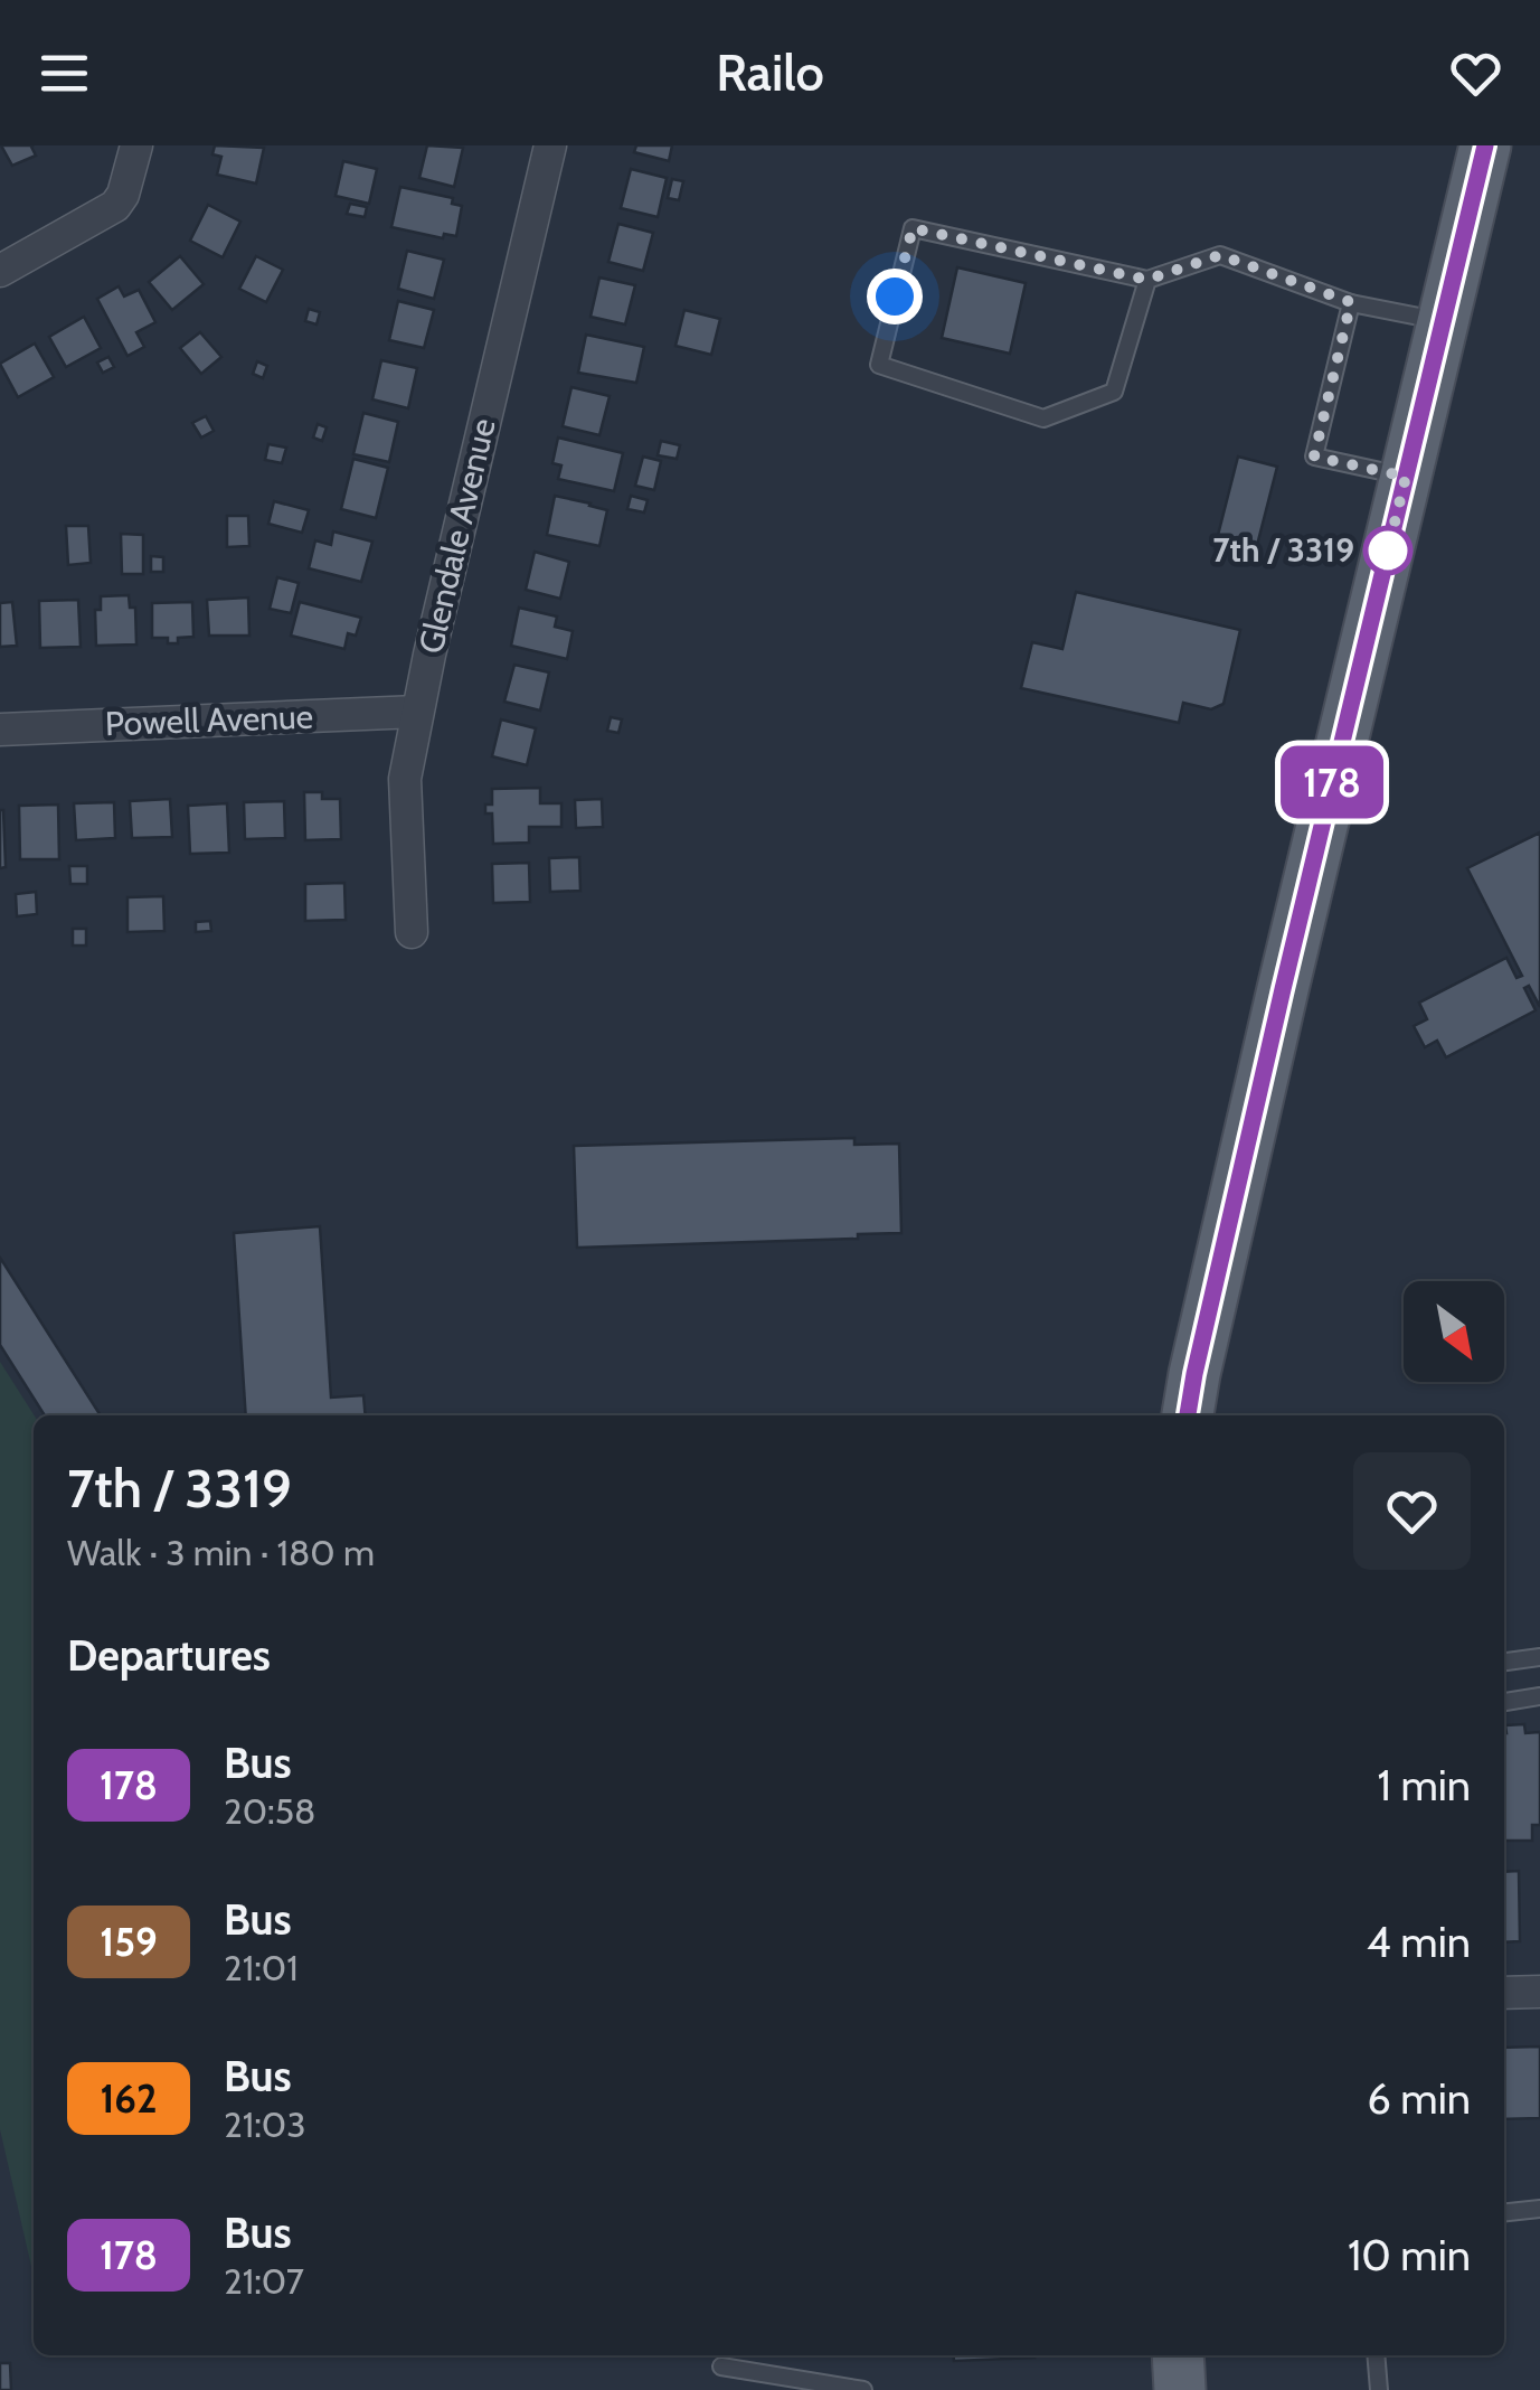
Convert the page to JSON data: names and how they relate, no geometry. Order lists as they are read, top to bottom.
{
  "streets": {
    "street": ["Glendale Avenue", "Powell Avenue"]
  },
  "crossings": [
    ["Glendale Avenue", "Powell Avenue"]
  ],
  "places": ["7th / 3319"],
  "lines": ["bus line 178"],
  "north": "bottom right",
  "page": {
    "header": "Railo",
    "on_map": "178",
    "heading": [
      ["7th / 3319", "Walk · 3 min · 180 m"],
      "Departures"
    ],
    "list": [
      {
        "mark": "178",
        "name": "Bus",
        "note": "20:58",
        "value": "1 min"
      },
      {
        "mark": "159",
        "name": "Bus",
        "note": "21:01",
        "value": "4 min"
      },
      {
        "mark": "162",
        "name": "Bus",
        "note": "21:03",
        "value": "6 min"
      },
      {
        "mark": "178",
        "name": "Bus",
        "note": "21:07",
        "value": "10 min"
      }
    ]
  }
}
